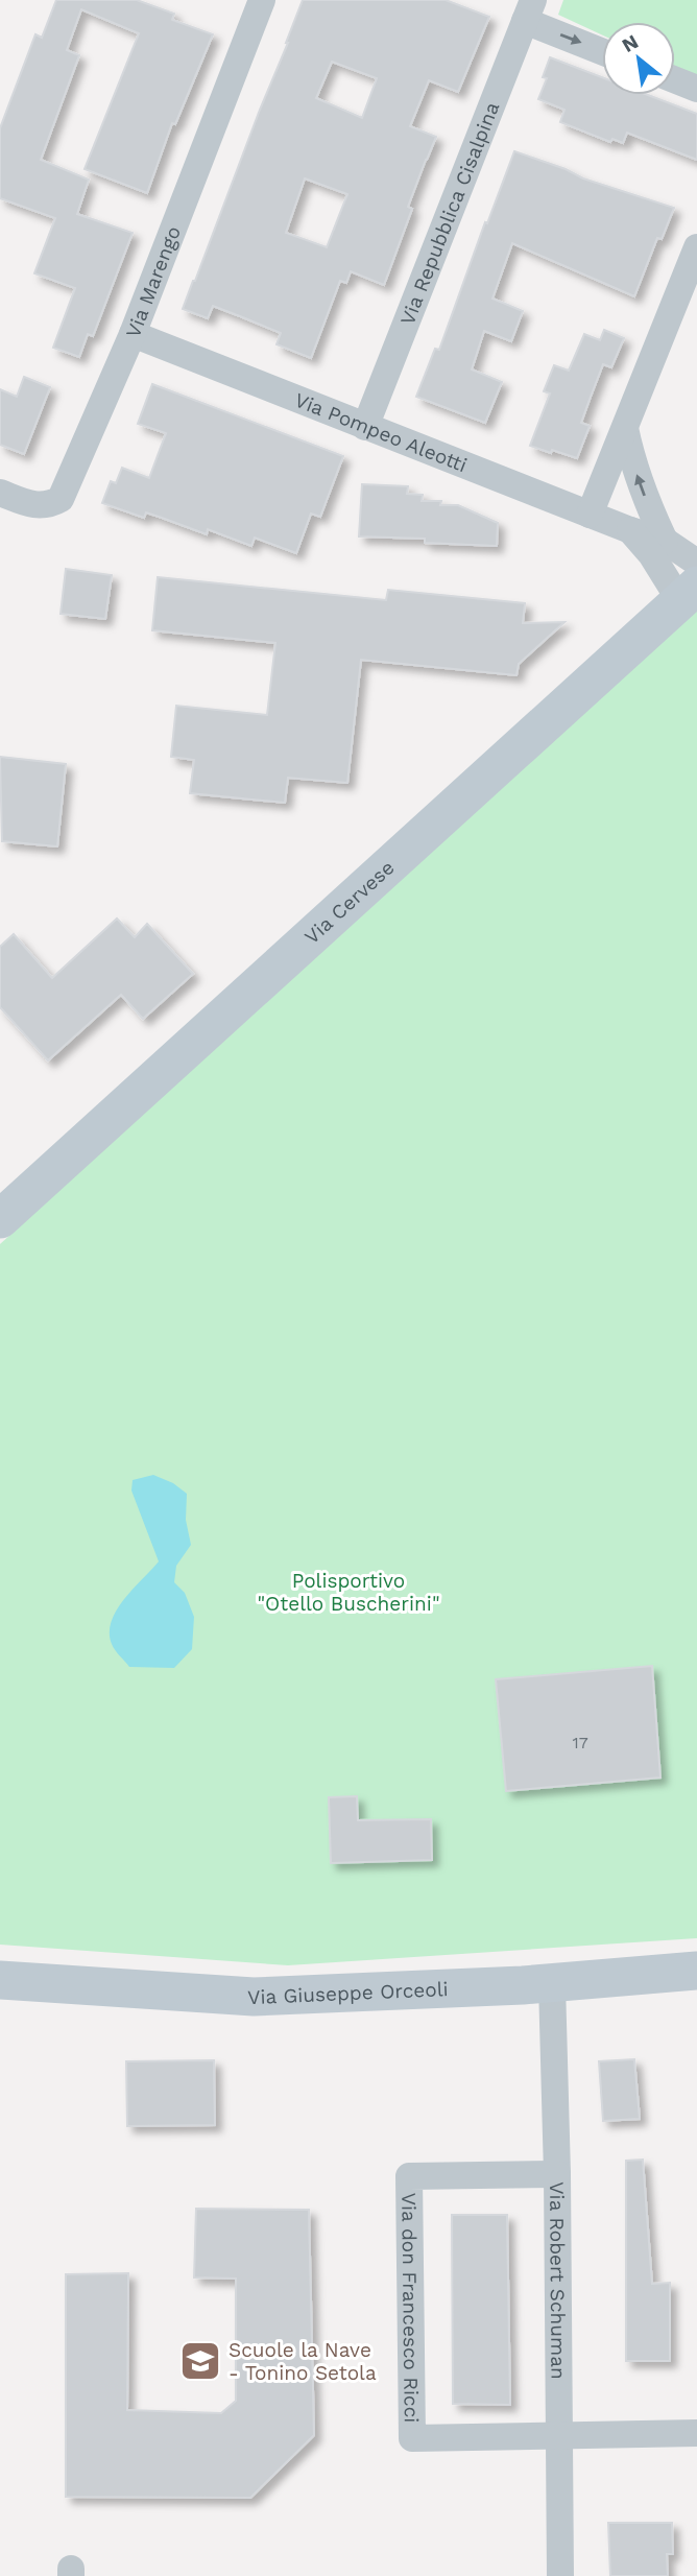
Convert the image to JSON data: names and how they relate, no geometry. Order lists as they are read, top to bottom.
{
  "streets": {
    "main road": ["Via Cervese", "Via Giuseppe Orceoli"],
    "street": [
      "Via Repubblica Cisalpina",
      "Via Marengo",
      "Via Pompeo Aleotti",
      "Via Robert Schuman",
      "Via don Francesco Ricci"
    ]
  },
  "crossings": [
    ["Via Repubblica Cisalpina", "Via Pompeo Aleotti"],
    ["Via Marengo", "Via Pompeo Aleotti"],
    ["Via Giuseppe Orceoli", "Via Robert Schuman"],
    ["Via Robert Schuman", "Via don Francesco Ricci"]
  ],
  "parks": ["Polisportivo \"Otello Buscherini\""],
  "places": {
    "school or university": ["Scuole la Nave - Tonino Setola"]
  },
  "house_numbers": ["17"],
  "north": "top left"
}
